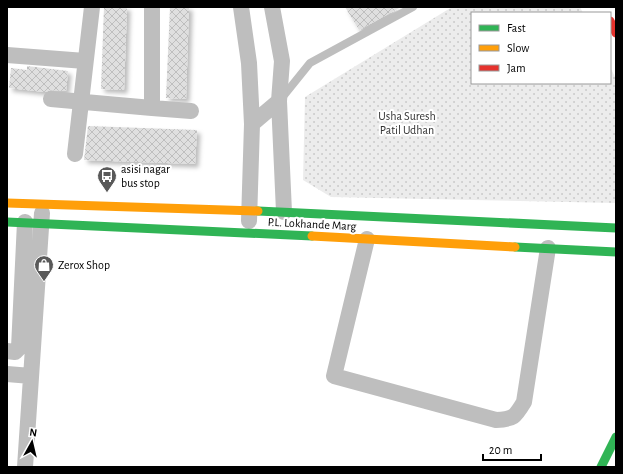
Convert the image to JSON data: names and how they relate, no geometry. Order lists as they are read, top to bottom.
{
  "streets": {
    "main road": ["P.L. Lokhande Marg"]
  },
  "parks": ["Usha Suresh Patil Udhan"],
  "places": {
    "bus stop": ["asisi nagar bus stop"],
    "shop": ["Zerox Shop"]
  },
  "legend": ["Fast", "Slow", "Jam"],
  "scale_bar": "20 m",
  "north": "top"
}
